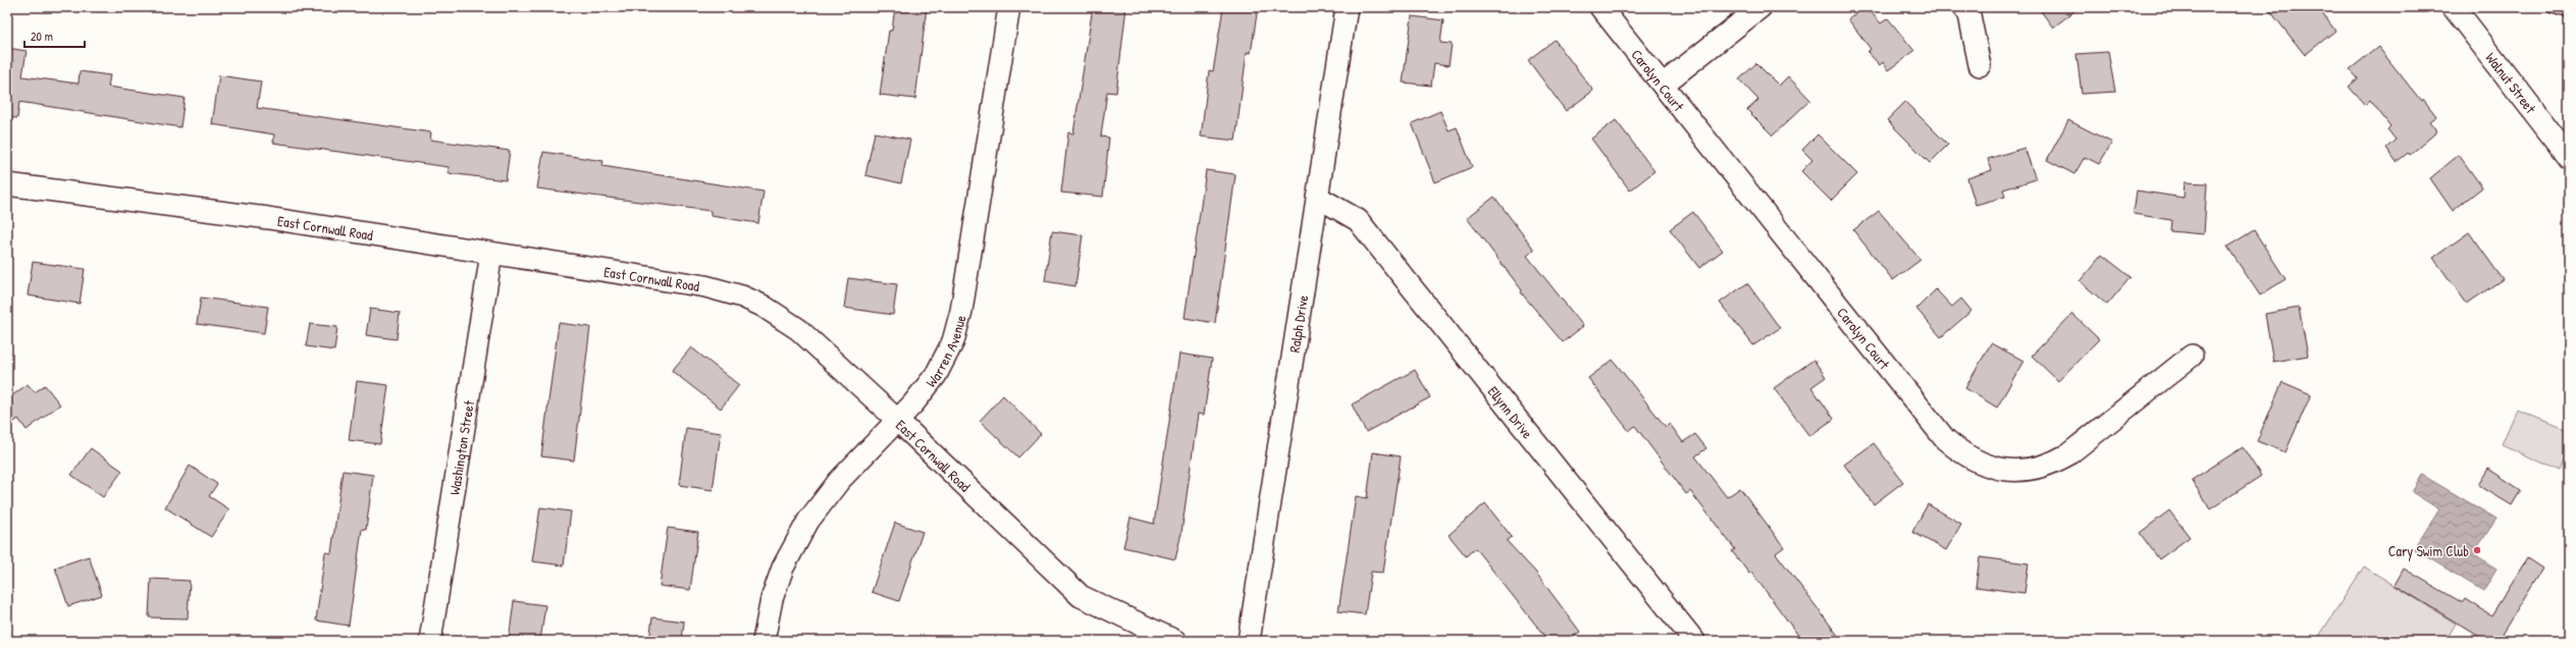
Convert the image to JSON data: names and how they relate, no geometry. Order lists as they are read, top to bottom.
{
  "streets": {
    "main road": ["Walnut Street"],
    "street": [
      "Carolyn Court",
      "East Cornwall Road",
      "Ralph Drive",
      "Warren Avenue",
      "Ellynn Drive",
      "Washington Street"
    ]
  },
  "crossings": [
    ["East Cornwall Road", "Warren Avenue"],
    ["East Cornwall Road", "Washington Street"],
    ["Ralph Drive", "Ellynn Drive"]
  ],
  "places": ["Cary Swim Club"],
  "scale_bar": "20 m"
}
